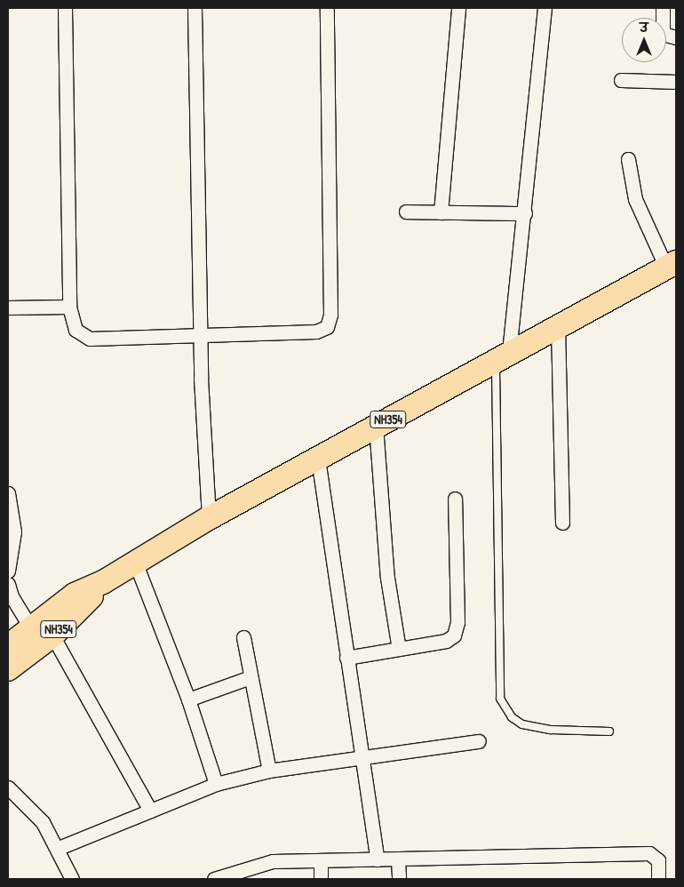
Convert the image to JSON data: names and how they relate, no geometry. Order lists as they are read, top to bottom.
{
  "streets": {
    "highway": ["NH354"]
  },
  "north": "top"
}
